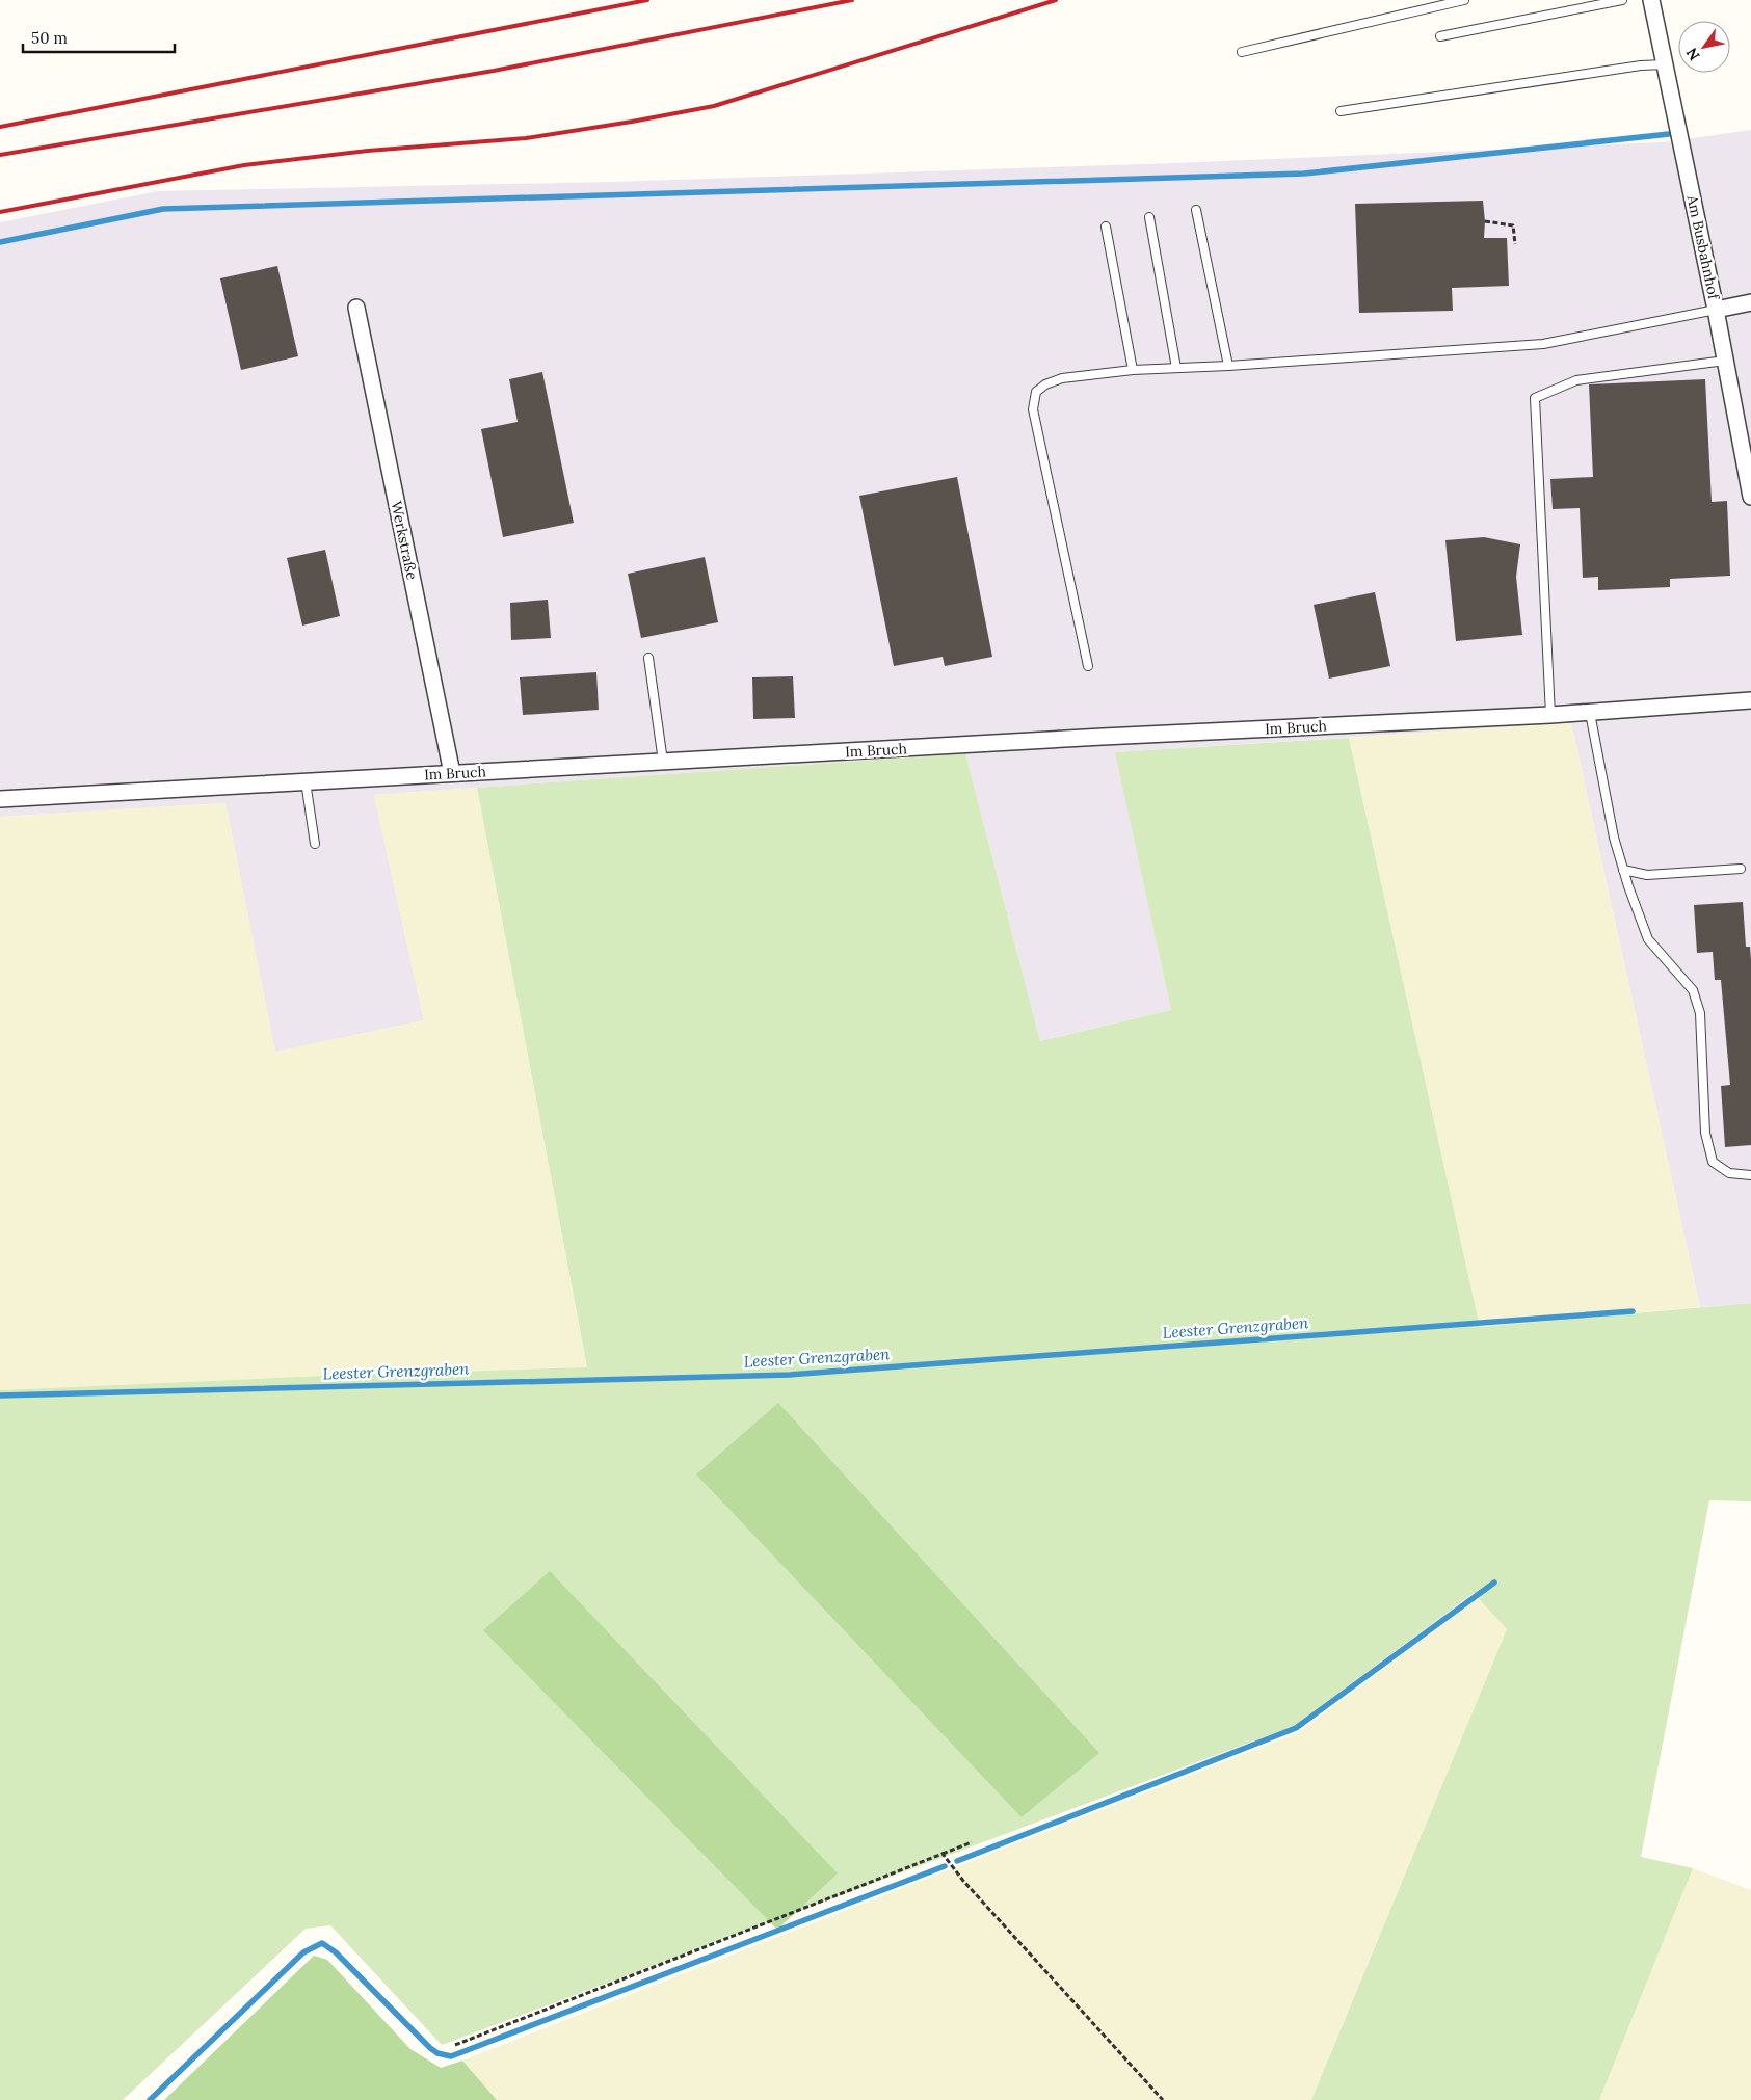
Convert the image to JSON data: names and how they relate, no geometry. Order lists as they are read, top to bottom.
{
  "streets": {
    "street": ["Am Busbahnhof", "Werkstraße", "Im Bruch"]
  },
  "crossings": [
    ["Werkstraße", "Im Bruch"]
  ],
  "water": ["Leester Grenzgraben"],
  "scale_bar": "50 m",
  "north": "bottom left"
}
